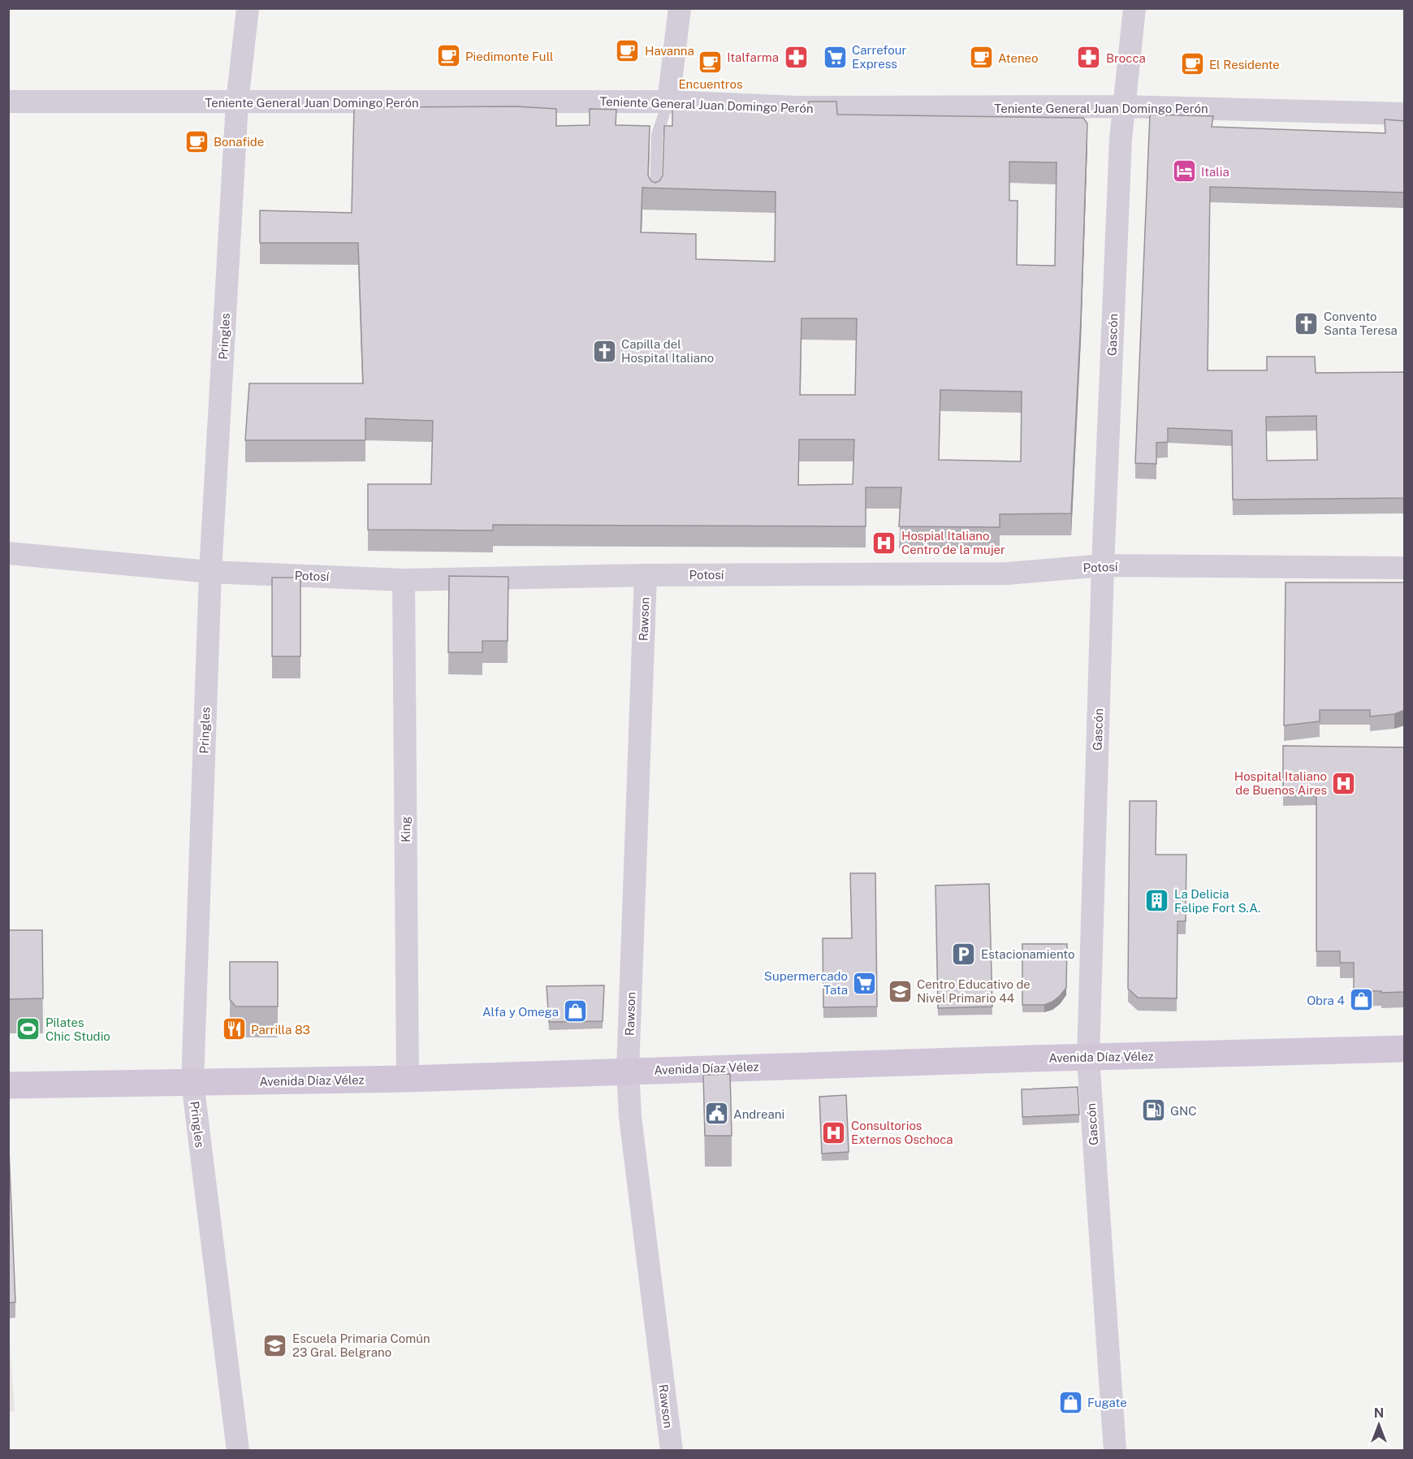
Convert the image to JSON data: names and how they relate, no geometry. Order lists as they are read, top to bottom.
{
  "streets": {
    "main road": ["Avenida Díaz Vélez"],
    "street": [
      "Teniente General Juan Domingo Perón",
      "Gascón",
      "Pringles",
      "Potosí",
      "Rawson",
      "King"
    ]
  },
  "crossings": [
    ["Teniente General Juan Domingo Perón", "Gascón"],
    ["Teniente General Juan Domingo Perón", "Pringles"],
    ["Gascón", "Potosí"],
    ["Gascón", "Avenida Díaz Vélez"],
    ["Pringles", "Potosí"],
    ["Pringles", "Avenida Díaz Vélez"],
    ["Potosí", "Rawson"],
    ["Potosí", "King"],
    ["Rawson", "Avenida Díaz Vélez"],
    ["King", "Avenida Díaz Vélez"]
  ],
  "places": {
    "cafe": [
      "Havanna",
      "Piedimonte Full",
      "Ateneo",
      "Encuentros",
      "El Residente",
      "Bonafide"
    ],
    "pharmacy": ["Italfarma", "Brocca"],
    "supermarket": ["Carrefour Express", "Supermercado Tata"],
    "hotel": ["Italia"],
    "church": ["Convento Santa Teresa", "Capilla del Hospital Italiano"],
    "hospital": ["Hospial Italiano Centro de la mujer", "Hospital Italiano de Buenos Aires", "Consultorios Externos Oschoca"],
    "building": ["La Delicia Felipe Fort S.A."],
    "parking": ["Estacionamiento"],
    "school or university": ["Centro Educativo de Nivel Primario 44", "Escuela Primaria Común 23 Gral. Belgrano"],
    "shop": ["Obra 4", "Alfa y Omega", "Fugate"],
    "sports": ["Pilates Chic Studio"],
    "restaurant": ["Parrilla 83"],
    "fuel station": ["GNC"],
    "public building": ["Andreani"]
  },
  "north": "top"
}
